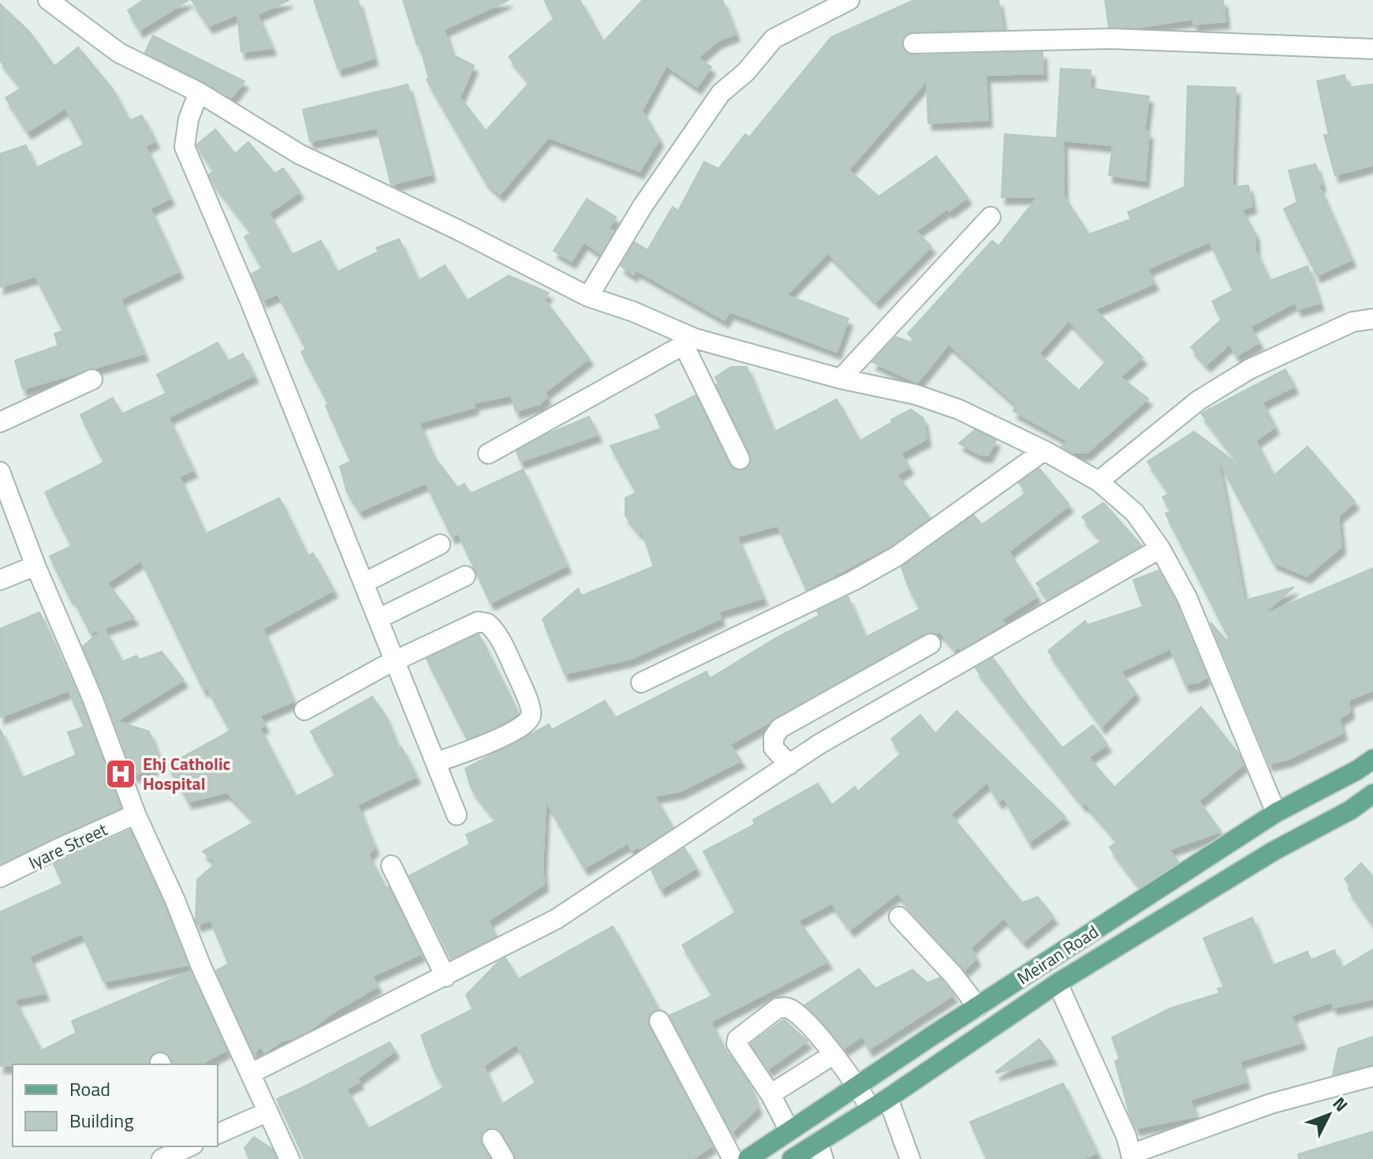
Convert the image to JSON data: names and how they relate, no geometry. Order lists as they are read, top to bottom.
{
  "streets": {
    "main road": ["Meiran Road"],
    "street": ["Iyare Street"]
  },
  "places": {
    "hospital": ["Ehj Catholic Hospital"]
  },
  "legend": ["Road", "Building"],
  "north": "top right"
}
